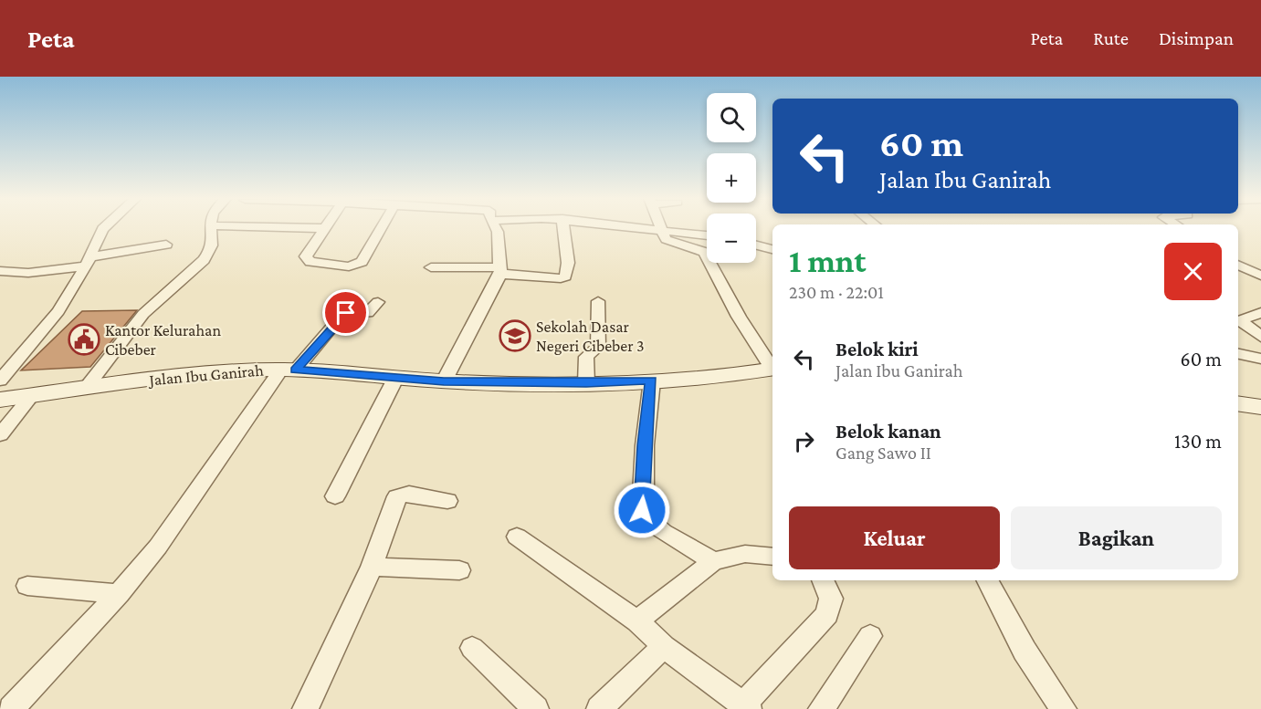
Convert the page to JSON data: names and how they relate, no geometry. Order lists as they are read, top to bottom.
{
  "streets": {
    "main road": ["Jalan Ibu Ganirah"]
  },
  "places": {
    "school or university": ["Sekolah Dasar Negeri Cibeber 3"],
    "public building": ["Kantor Kelurahan Cibeber"]
  },
  "page": {
    "header": "Peta",
    "nav": ["Peta", "Rute", "Disimpan"],
    "map_buttons": ["+", "−"],
    "turn": ["60 m", "Jalan Ibu Ganirah"],
    "heading": ["1 mnt", "230 m · 22:01"],
    "list": [
      {
        "name": "Belok kiri",
        "note": "Jalan Ibu Ganirah",
        "value": "60 m"
      },
      {
        "name": "Belok kanan",
        "note": "Gang Sawo II",
        "value": "130 m"
      }
    ],
    "buttons": ["Keluar", "Bagikan"]
  }
}
